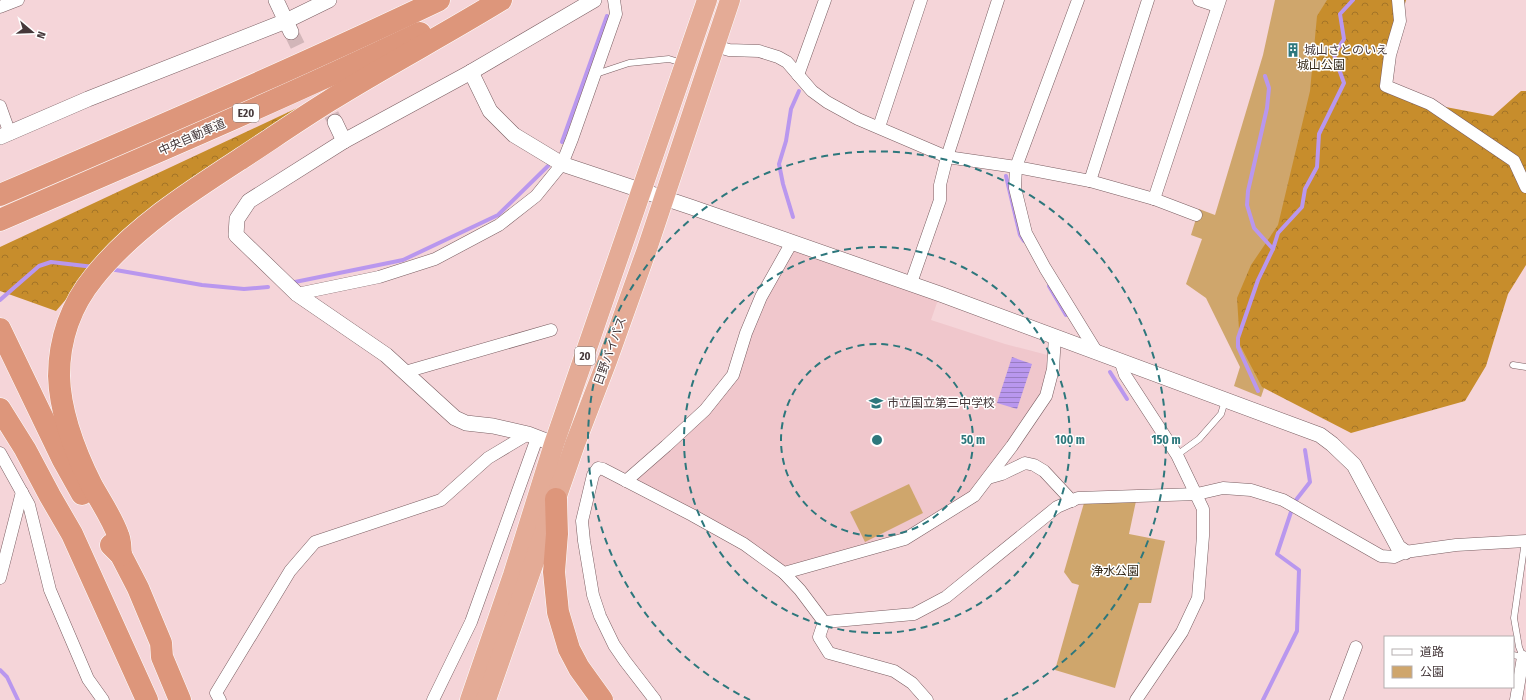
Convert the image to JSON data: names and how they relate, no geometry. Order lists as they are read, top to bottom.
{
  "streets": {
    "highway": [
      "E20",
      "中央自動車道",
      "日野バイパス",
      "20"
    ]
  },
  "parks": ["城山公園", "浄水公園"],
  "places": {
    "building": ["城山さとのいえ"],
    "school or university": ["市立国立第三中学校"]
  },
  "legend": ["道路", "公園"],
  "north": "right",
  "rings": ["50 m", "100 m", "150 m"]
}
